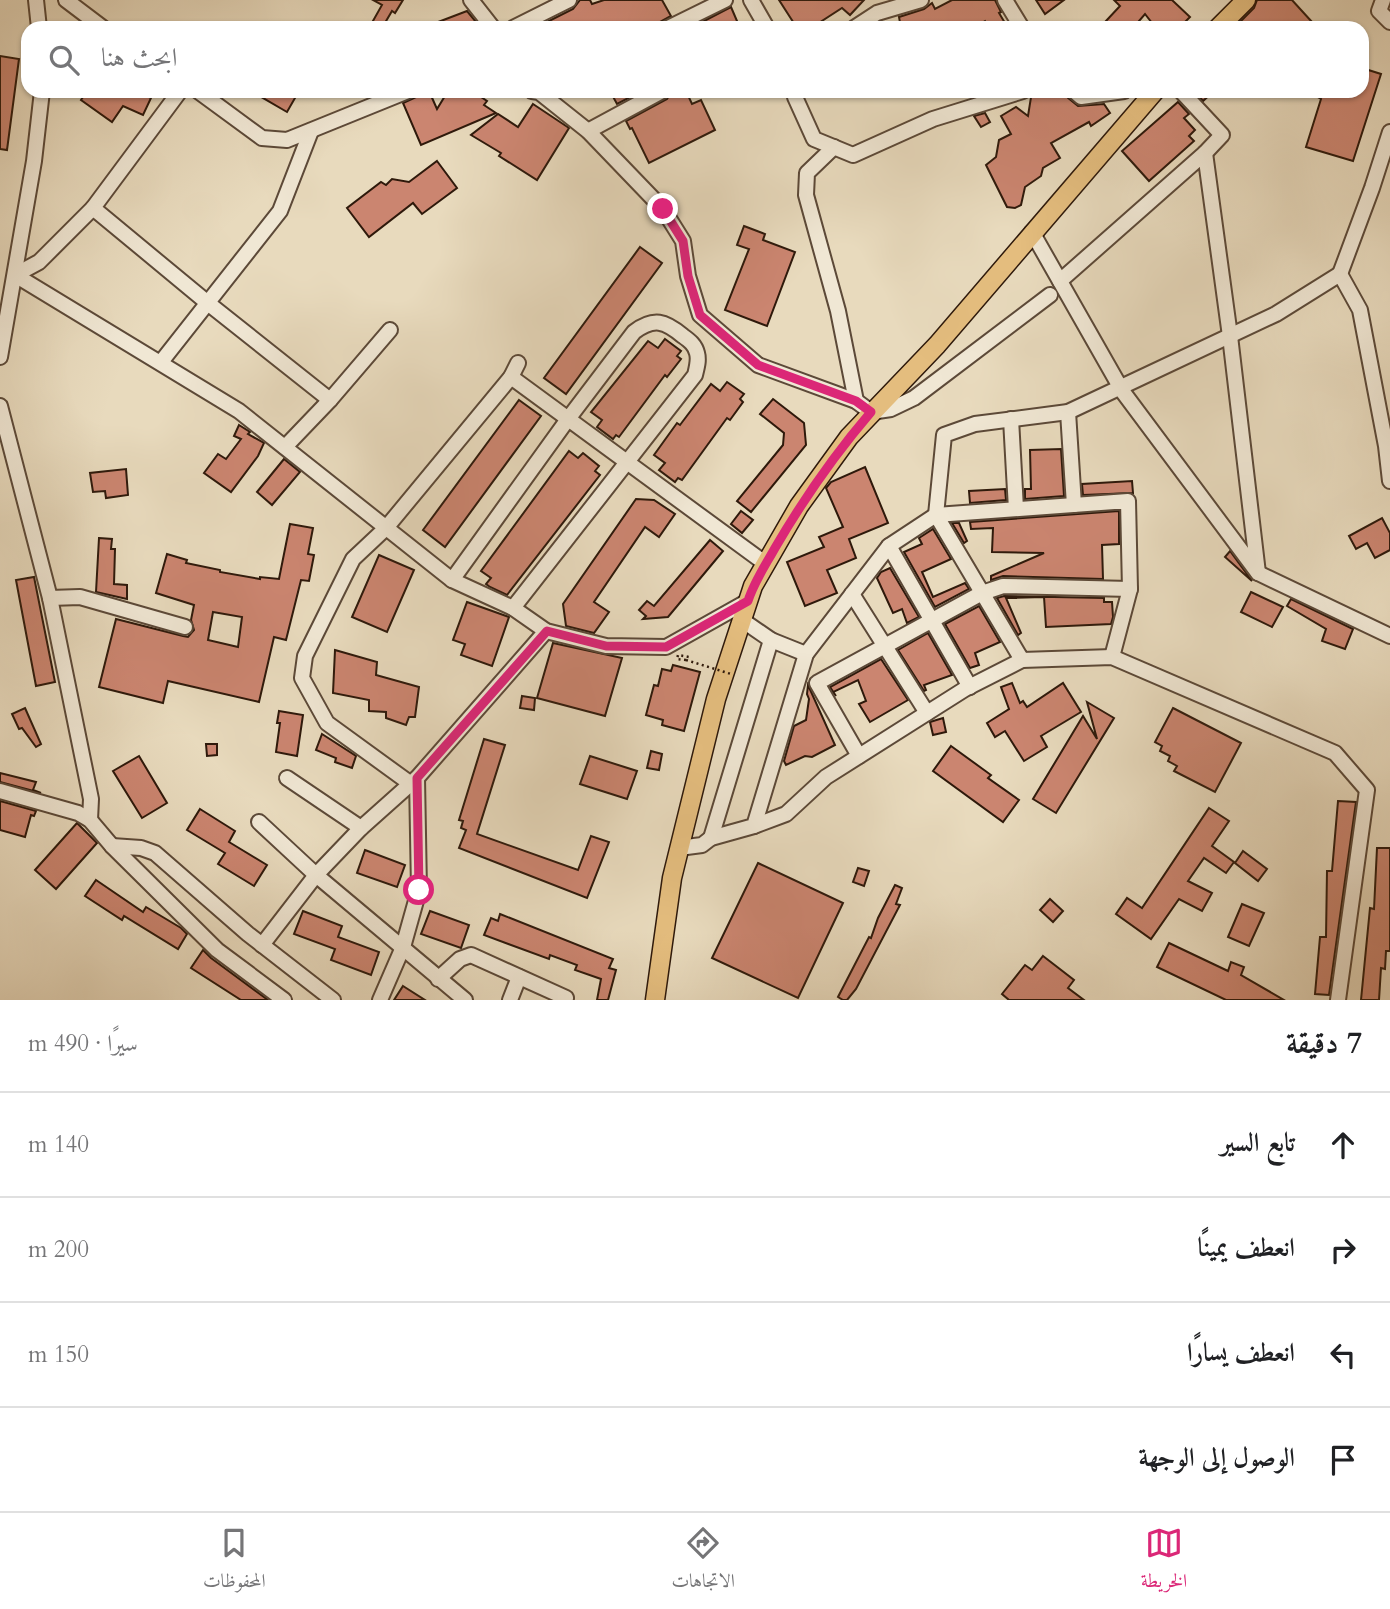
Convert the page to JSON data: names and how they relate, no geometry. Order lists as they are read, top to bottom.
{
  "page": {
    "search": "ابحث هنا",
    "heading": ["7 دقيقة", "سيرًا · 490 m"],
    "list": [
      ["تابع السير", "140 m"],
      ["انعطف يمينًا", "200 m"],
      ["انعطف يسارًا", "150 m"],
      "الوصول إلى الوجهة"
    ],
    "nav": ["الخريطة", "الاتجاهات", "المحفوظات"]
  }
}
